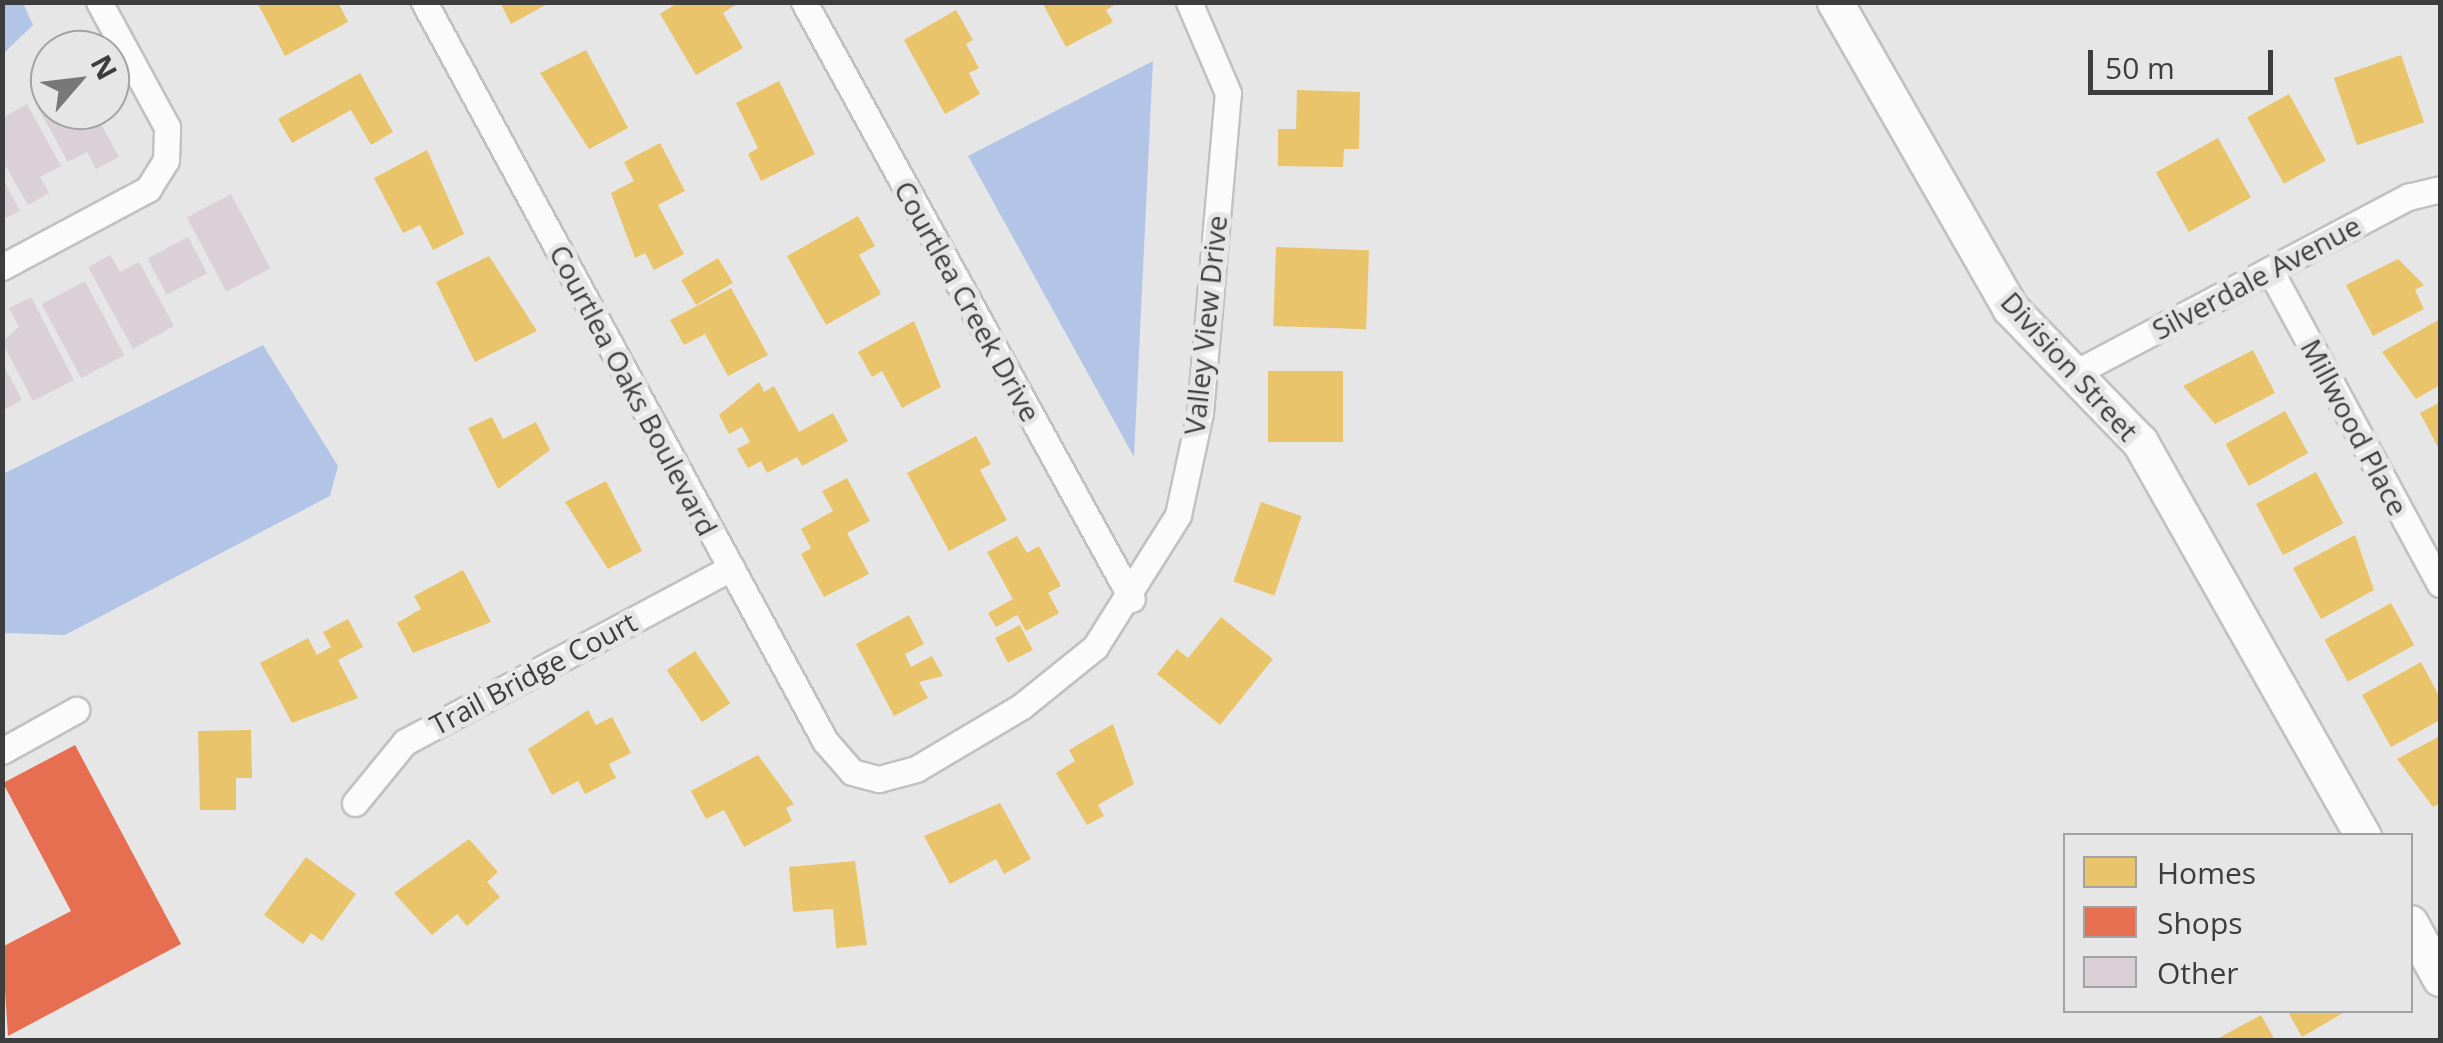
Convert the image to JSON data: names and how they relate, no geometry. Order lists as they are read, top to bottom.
{
  "streets": {
    "street": [
      "Silverdale Avenue",
      "Courtlea Creek Drive",
      "Valley View Drive",
      "Division Street",
      "Courtlea Oaks Boulevard",
      "Millwood Place",
      "Trail Bridge Court"
    ]
  },
  "crossings": [
    ["Silverdale Avenue", "Division Street"],
    ["Silverdale Avenue", "Millwood Place"],
    ["Courtlea Creek Drive", "Valley View Drive"],
    ["Valley View Drive", "Courtlea Oaks Boulevard"],
    ["Courtlea Oaks Boulevard", "Trail Bridge Court"]
  ],
  "legend": ["Homes", "Shops", "Other"],
  "scale_bar": "50 m",
  "north": "top right"
}
